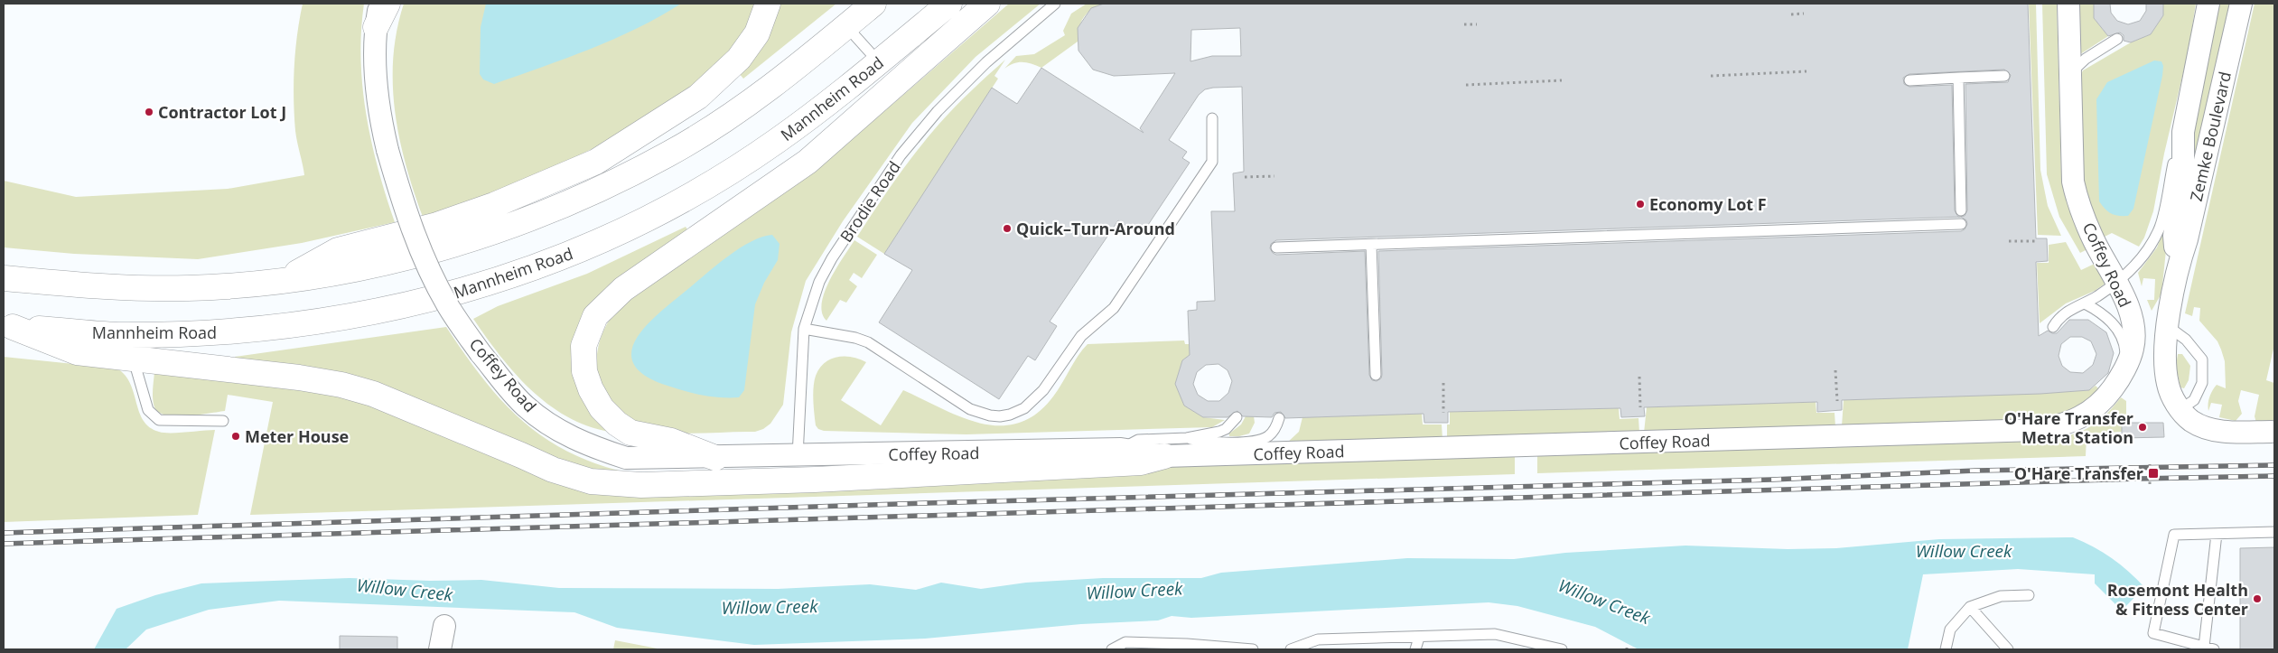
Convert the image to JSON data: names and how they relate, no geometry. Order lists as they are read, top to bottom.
{
  "streets": {
    "main road": ["Mannheim Road"],
    "street": ["Zemke Boulevard", "Coffey Road"],
    "lane": ["Brodie Road"]
  },
  "crossings": [
    ["Brodie Road", "Coffey Road"]
  ],
  "water": ["Willow Creek"],
  "places": {
    "other": [
      "Contractor Lot J",
      "Economy Lot F",
      "Quick–Turn-Around",
      "O'Hare Transfer Metra Station",
      "Meter House",
      "Rosemont Health & Fitness Center"
    ],
    "transit": ["O'Hare Transfer"]
  }
}
